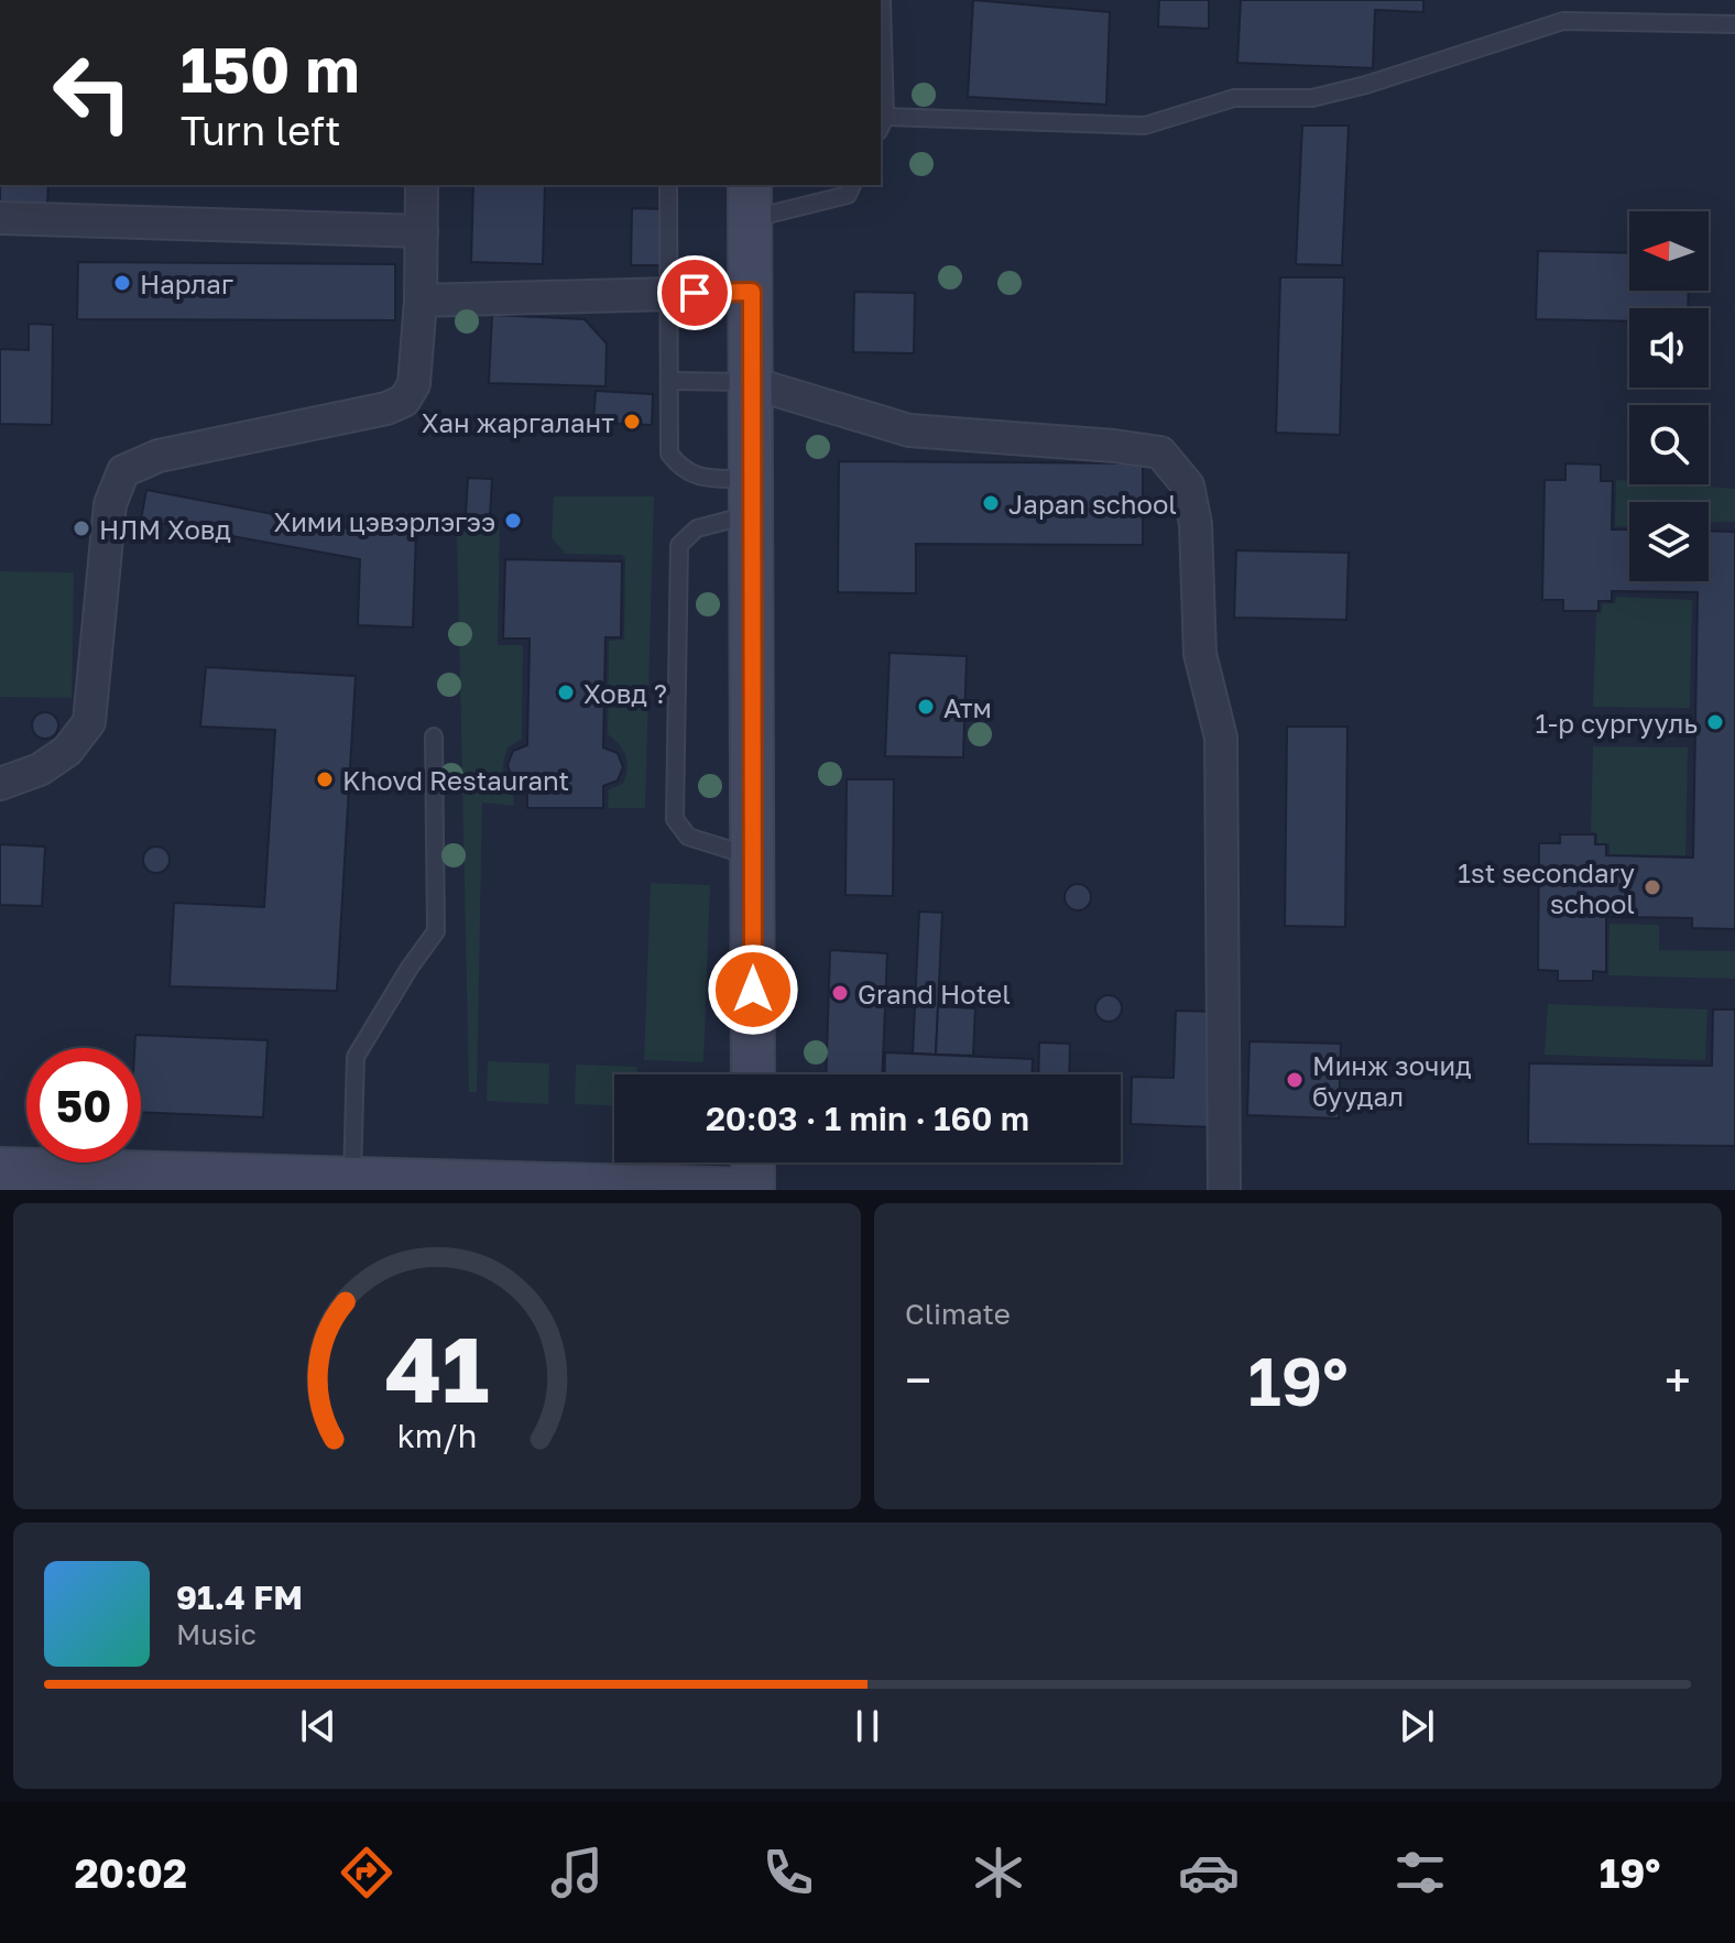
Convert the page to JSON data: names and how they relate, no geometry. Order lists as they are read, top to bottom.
{
  "places": [
    "Нарлаг",
    "Хан жаргалант",
    "Japan school",
    "Хими цэвэрлэгээ",
    "НЛМ Ховд",
    "Ховд ?",
    "Атм",
    "1-р сургууль",
    "Khovd Restaurant",
    "1st secondary school",
    "Grand Hotel",
    "Минж зочид буудал"
  ],
  "north": "left",
  "page": {
    "turn": ["150 m", "Turn left"],
    "limit": "50",
    "trip": "20:03 · 1 min · 160 m",
    "tile": "Climate",
    "heat": ["−", "19°", "+"],
    "song": ["91.4 FM", "Music"],
    "tabs": ["20:02", "19°"],
    "gauge": ["41", "km/h"]
  }
}
